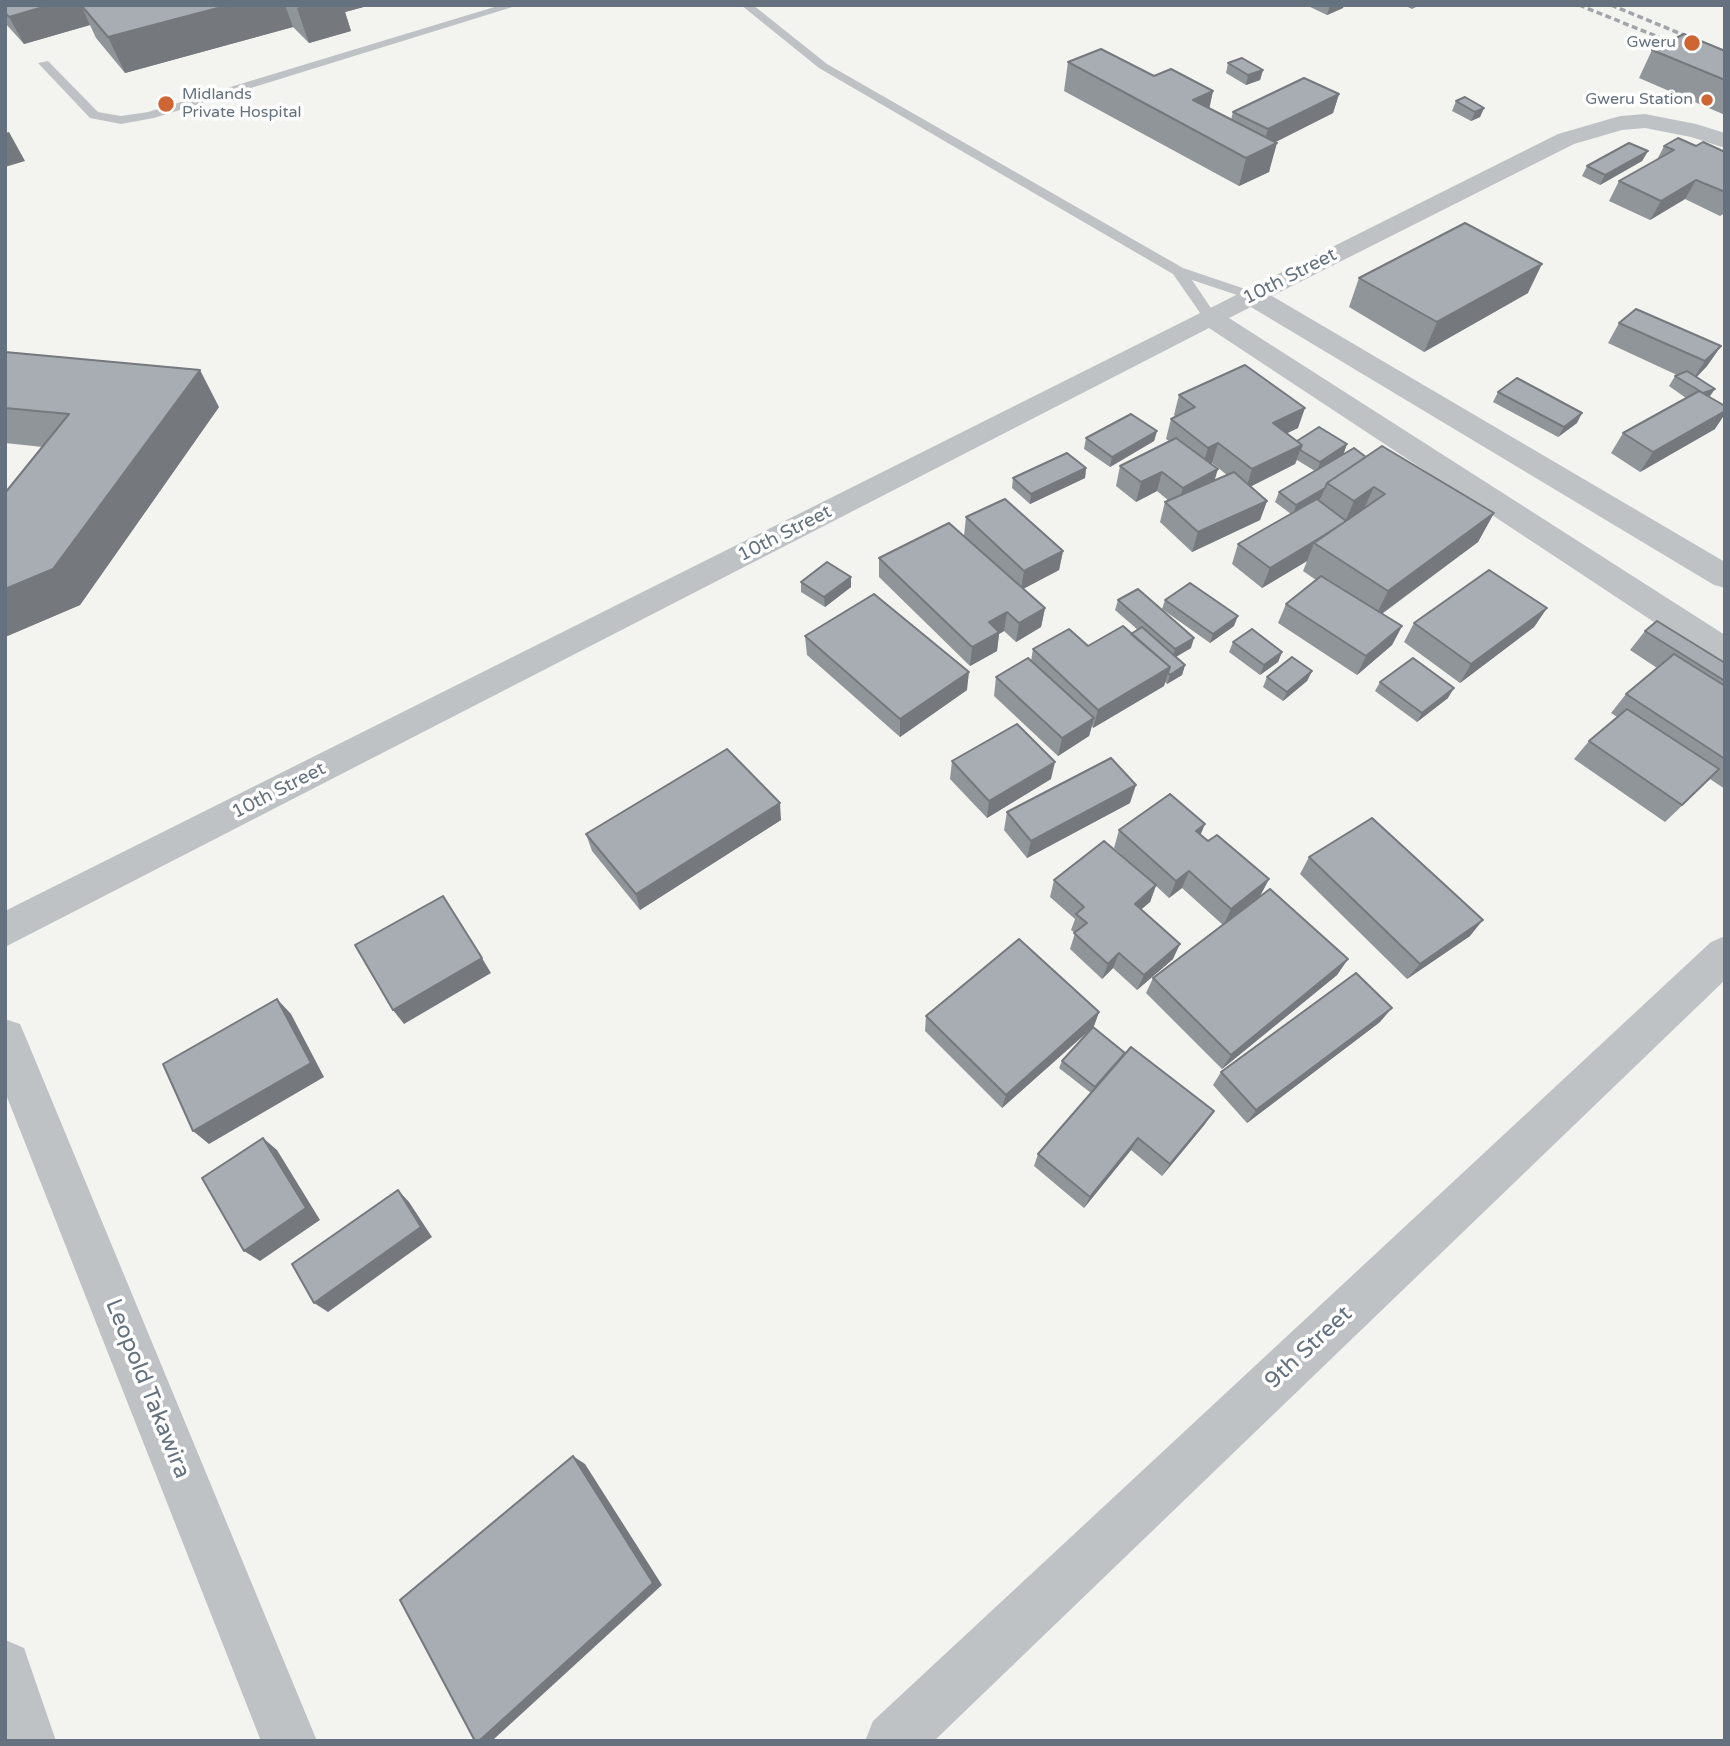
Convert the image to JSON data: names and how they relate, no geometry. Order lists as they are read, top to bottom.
{
  "streets": {
    "street": ["10th Street", "9th Street", "Leopold Takawira"]
  },
  "places": ["Gweru", "Gweru Station", "Midlands Private Hospital"]
}
